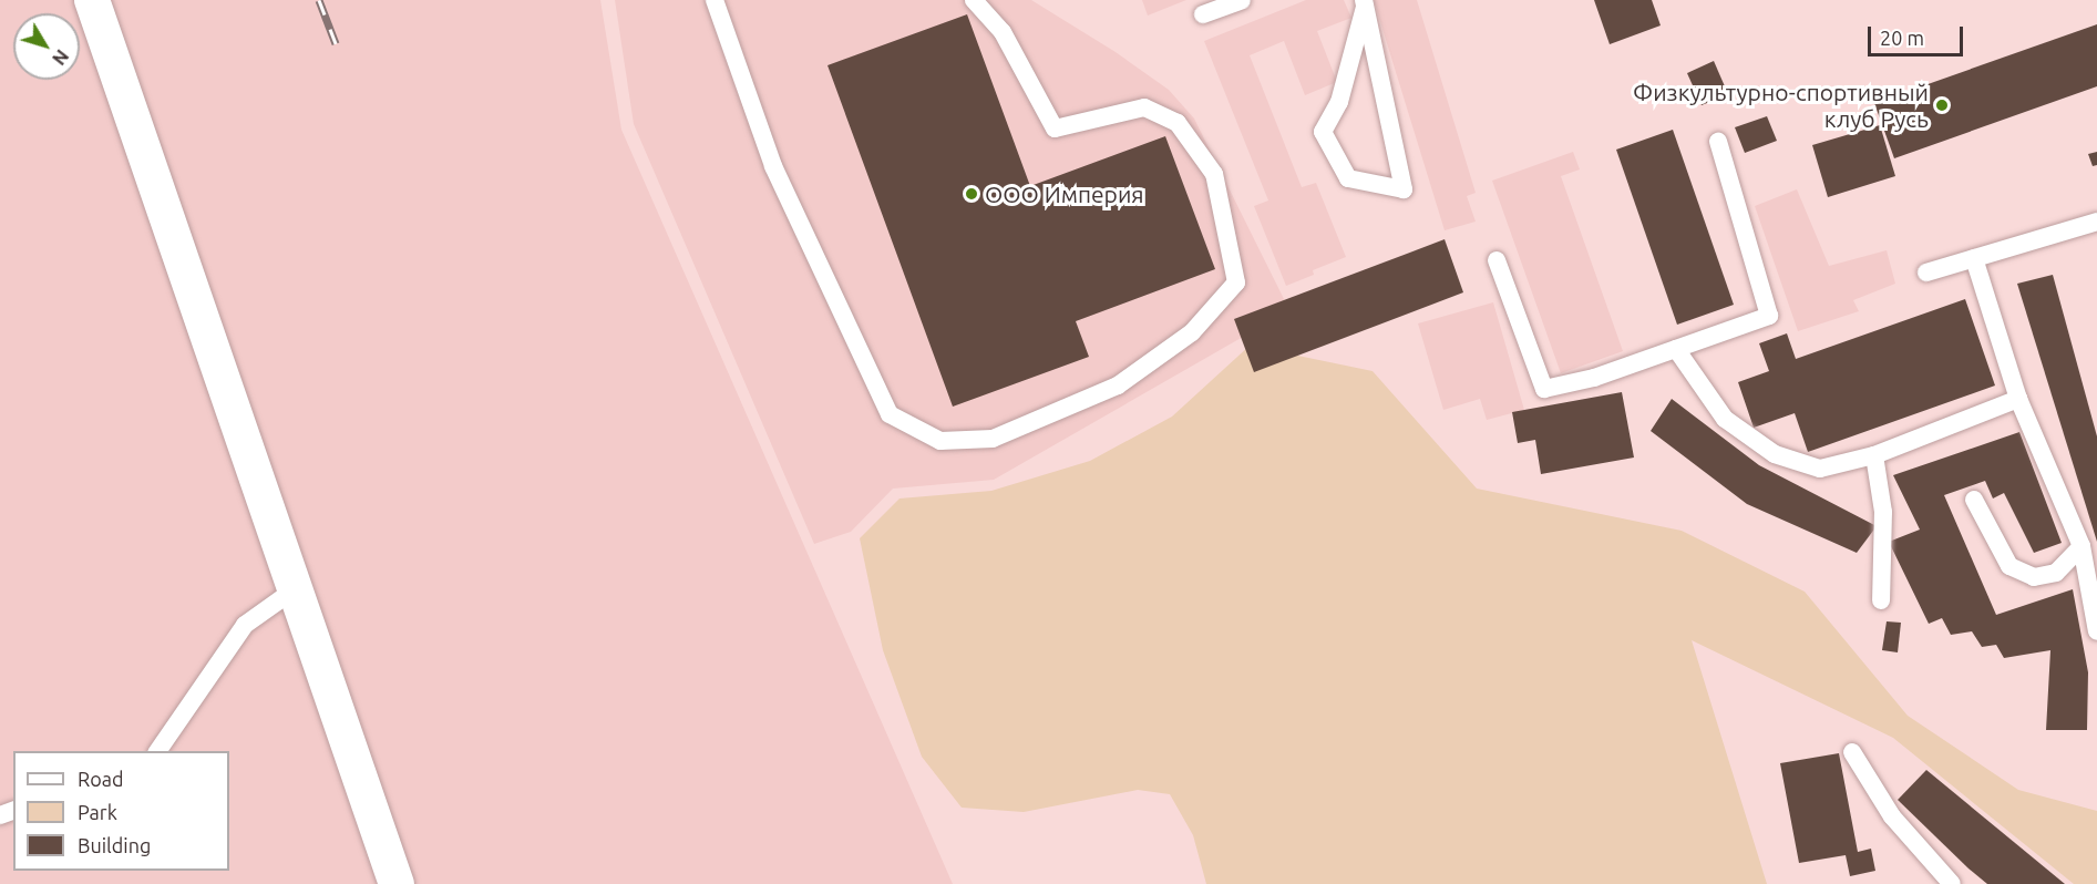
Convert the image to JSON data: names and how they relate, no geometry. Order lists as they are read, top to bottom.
{
  "places": ["Физкультурно-спортивный клуб Русь", "ООО Империя"],
  "legend": ["Road", "Park", "Building"],
  "scale_bar": "20 m",
  "north": "bottom right"
}
